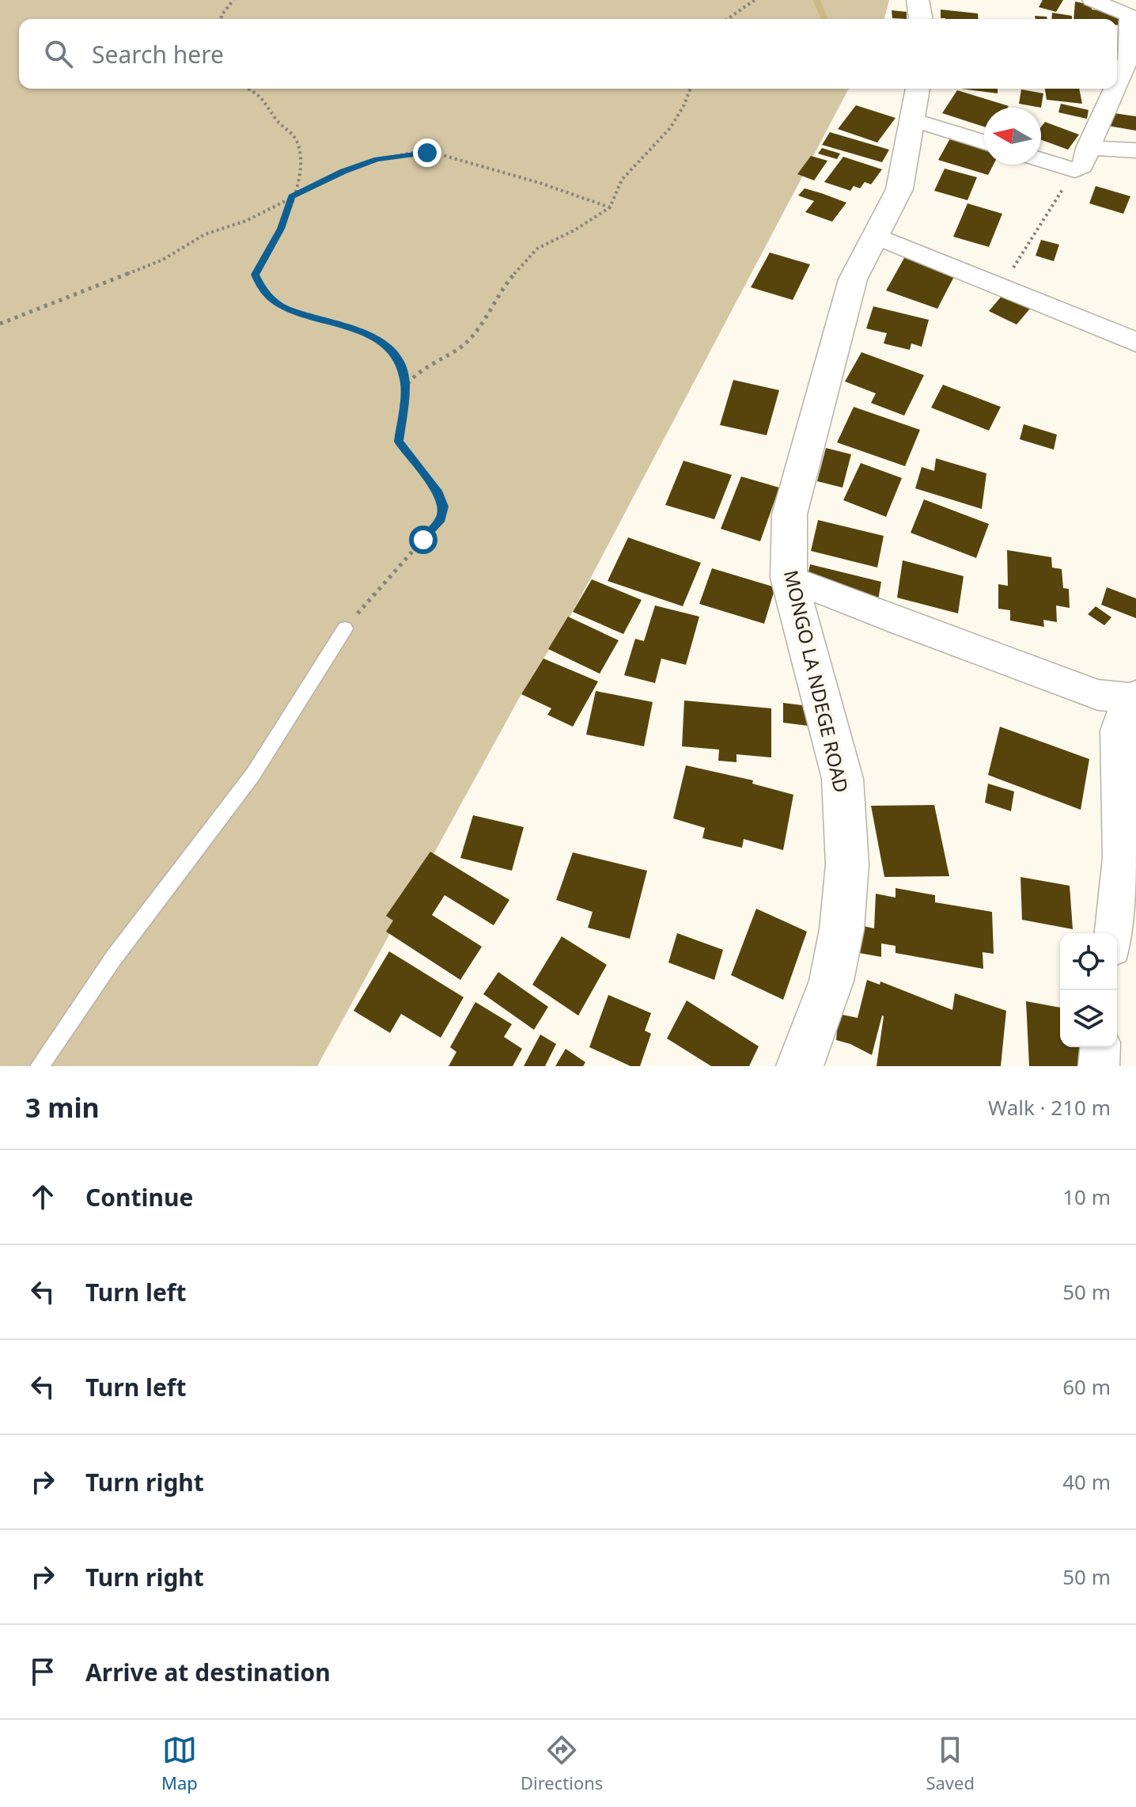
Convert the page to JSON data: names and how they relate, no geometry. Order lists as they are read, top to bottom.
{
  "streets": {
    "street": ["MONGO LA NDEGE ROAD"]
  },
  "north": "left",
  "page": {
    "search": "Search here",
    "heading": ["3 min", "Walk · 210 m"],
    "list": [
      ["Continue", "10 m"],
      ["Turn left", "50 m"],
      ["Turn left", "60 m"],
      ["Turn right", "40 m"],
      ["Turn right", "50 m"],
      "Arrive at destination"
    ],
    "nav": ["Map", "Directions", "Saved"]
  }
}
